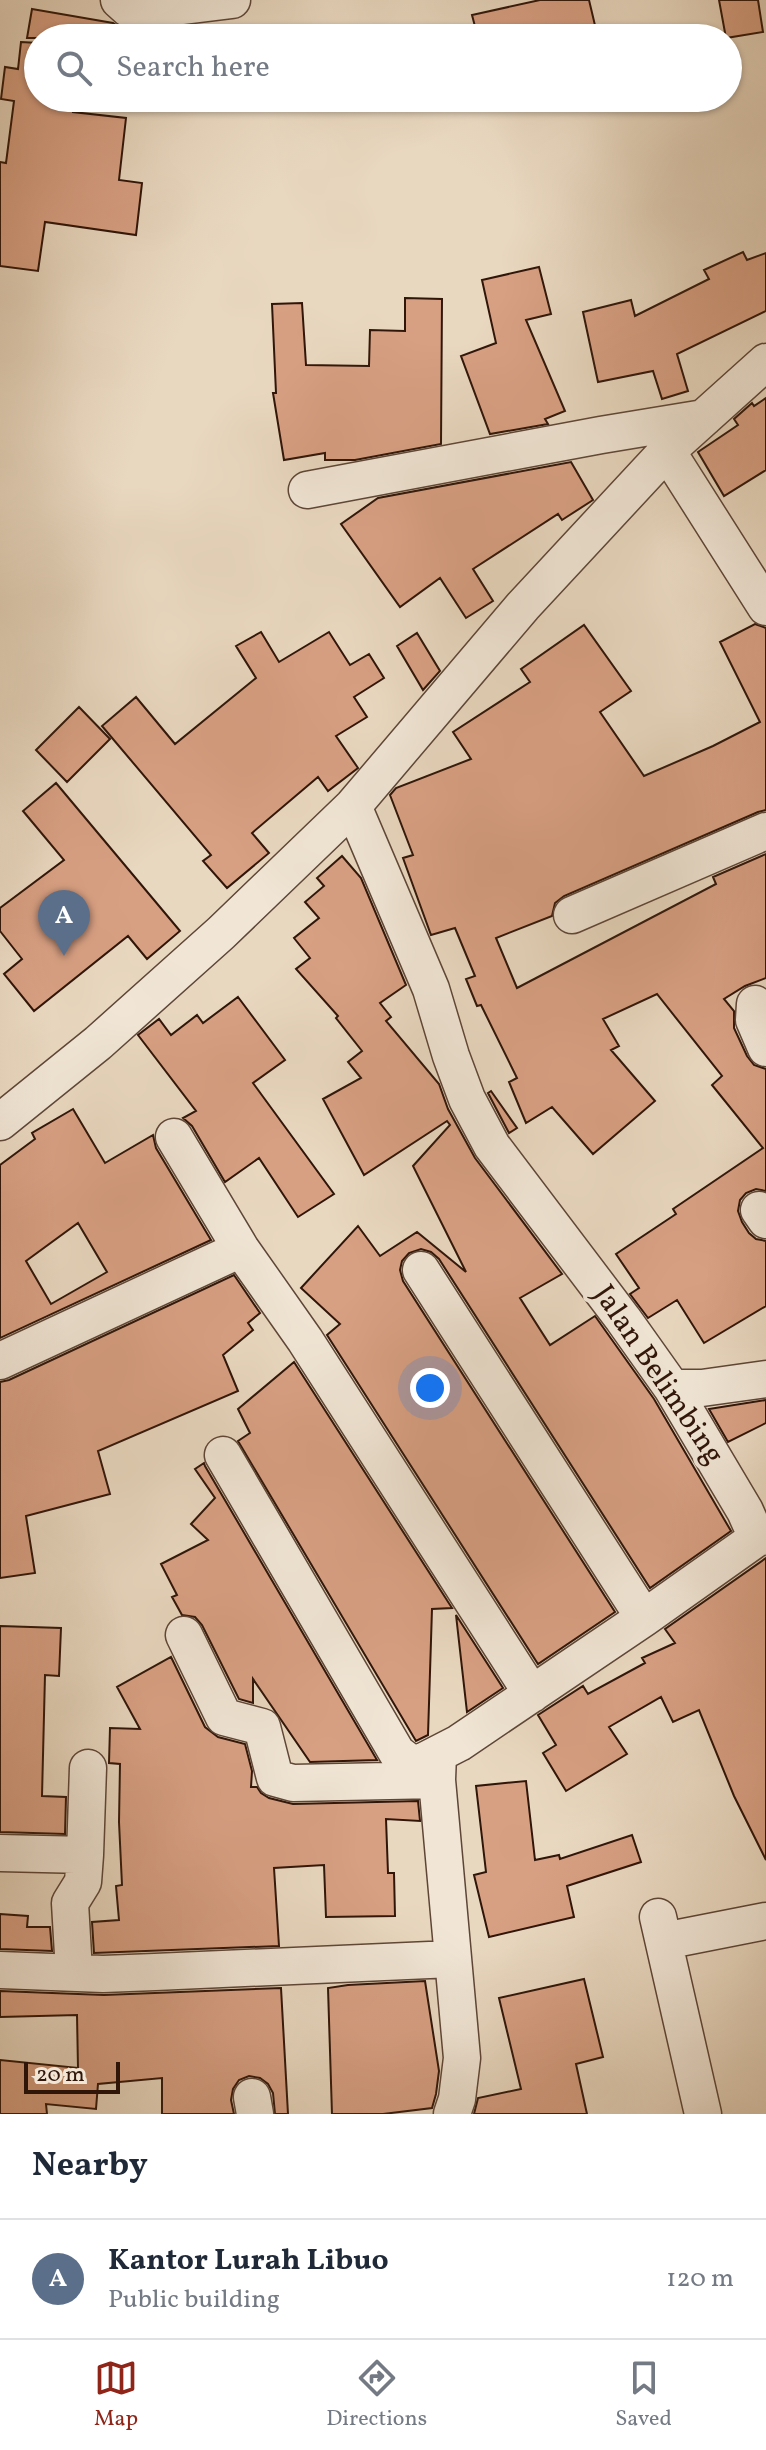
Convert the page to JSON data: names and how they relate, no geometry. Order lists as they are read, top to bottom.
{
  "streets": {
    "street": ["Jalan Belimbing"]
  },
  "scale_bar": "20 m",
  "page": {
    "search": "Search here",
    "pins": "A",
    "scale": "20 m",
    "heading": "Nearby",
    "list": [
      {
        "mark": "A",
        "name": "Kantor Lurah Libuo",
        "note": "Public building",
        "value": "120 m"
      }
    ],
    "nav": ["Map", "Directions", "Saved"]
  }
}
